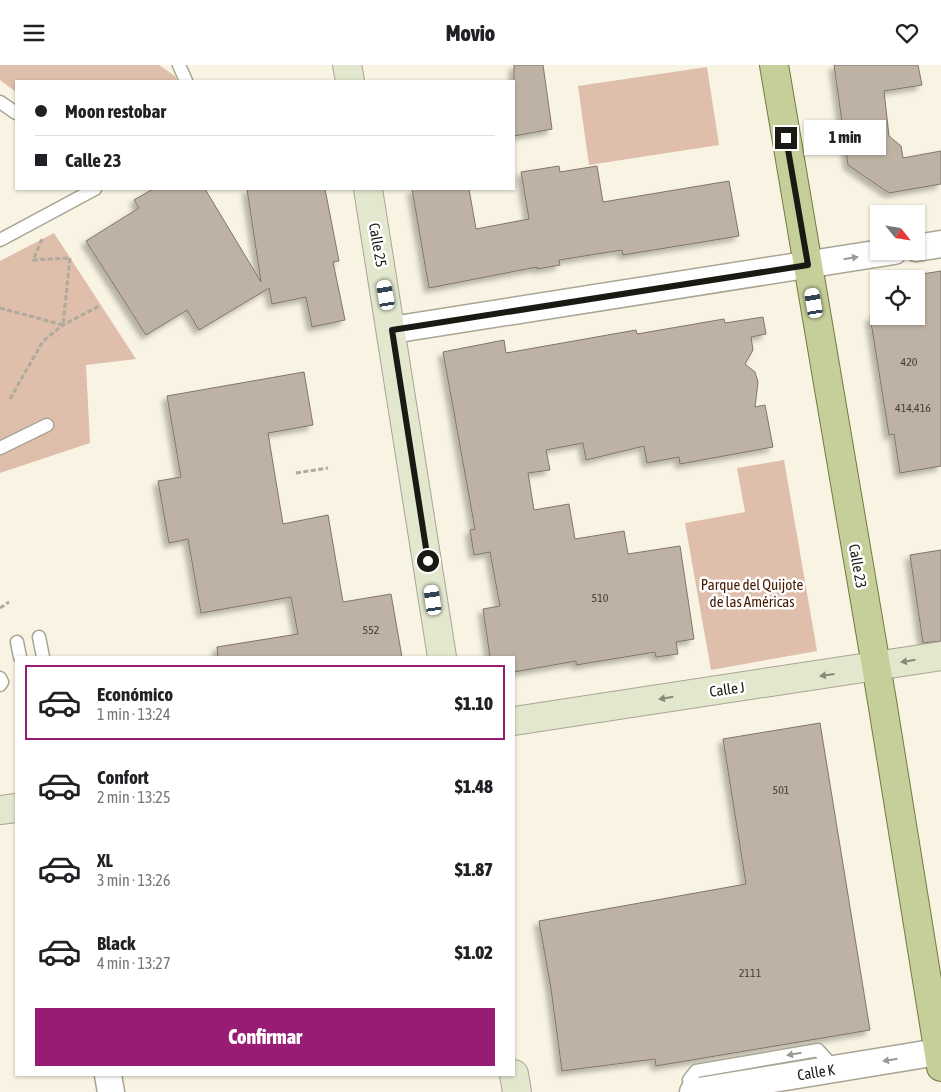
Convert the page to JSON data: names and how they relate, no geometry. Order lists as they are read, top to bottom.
{
  "streets": {
    "main road": ["Calle 23"],
    "street": ["Calle 25", "Calle J", "Calle K"]
  },
  "crossings": [
    ["Calle 23", "Calle J"],
    ["Calle 23", "Calle K"]
  ],
  "one_way": ["Calle J", "Calle K"],
  "parks": ["Parque del Quijote de las Américas"],
  "house_numbers": [
    "420",
    "414,416",
    "510",
    "552",
    "501",
    "2111"
  ],
  "north": "bottom right",
  "page": {
    "header": "Movio",
    "banner": ["Moon restobar", "Calle 23"],
    "bubble": "1 min",
    "list": [
      {
        "name": "Económico",
        "note": "1 min · 13:24",
        "value": "$1.10"
      },
      {
        "name": "Confort",
        "note": "2 min · 13:25",
        "value": "$1.48"
      },
      {
        "name": "XL",
        "note": "3 min · 13:26",
        "value": "$1.87"
      },
      {
        "name": "Black",
        "note": "4 min · 13:27",
        "value": "$1.02"
      }
    ],
    "buttons": "Confirmar"
  }
}
